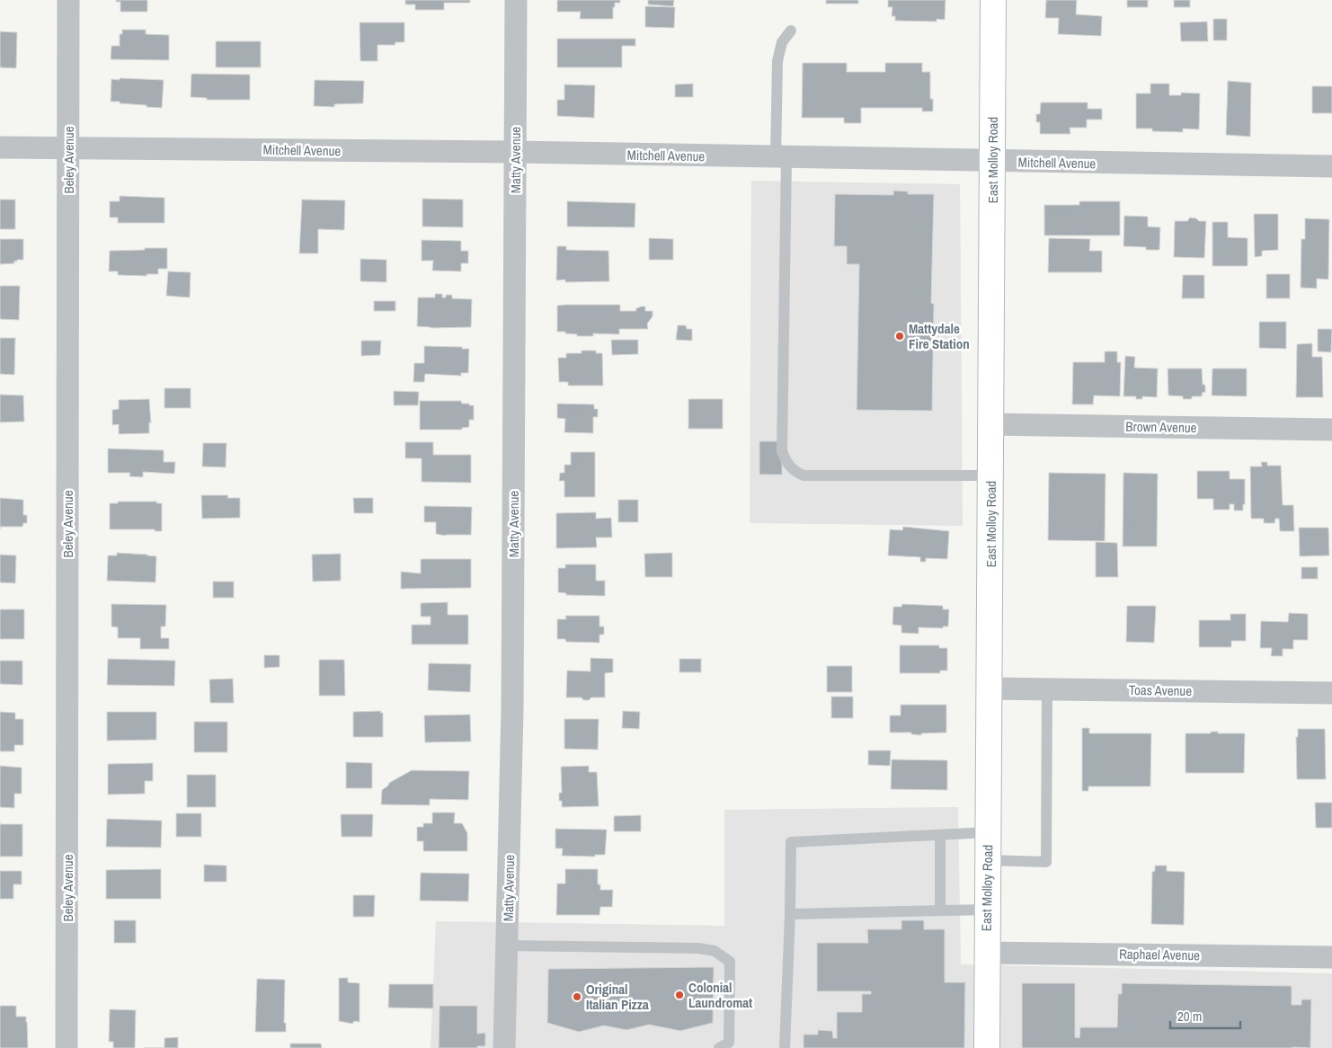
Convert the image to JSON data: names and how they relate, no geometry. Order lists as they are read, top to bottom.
{
  "streets": {
    "street": [
      "Mitchell Avenue",
      "Beley Avenue",
      "Matty Avenue",
      "East Molloy Road",
      "Brown Avenue",
      "Toas Avenue",
      "Raphael Avenue"
    ]
  },
  "crossings": [
    ["Mitchell Avenue", "Beley Avenue"],
    ["Mitchell Avenue", "Matty Avenue"],
    ["Mitchell Avenue", "East Molloy Road"],
    ["East Molloy Road", "Brown Avenue"],
    ["East Molloy Road", "Toas Avenue"],
    ["East Molloy Road", "Raphael Avenue"]
  ],
  "places": ["Mattydale Fire Station", "Colonial Laundromat", "Original Italian Pizza"],
  "scale_bar": "20 m"
}
